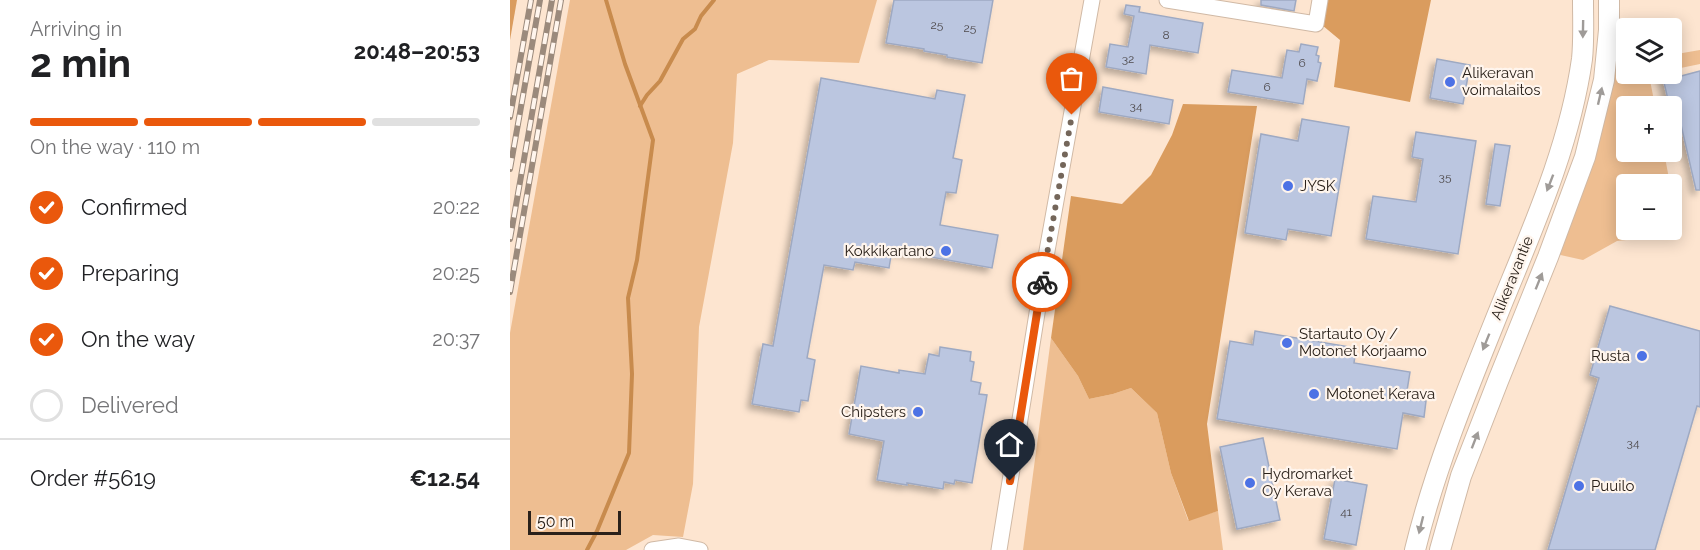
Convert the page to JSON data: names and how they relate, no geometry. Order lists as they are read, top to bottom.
{
  "streets": {
    "street": ["Alikeravantie"]
  },
  "places": [
    "Alikeravan voimalaitos",
    "JYSK",
    "Kokkikartano",
    "Startauto Oy / Motonet Korjaamo",
    "Rusta",
    "Motonet Kerava",
    "Chipsters",
    "Hydromarket Oy Kerava",
    "Puuilo"
  ],
  "house_numbers": [
    "25",
    "25",
    "8",
    "32",
    "6",
    "6",
    "34",
    "35",
    "34",
    "41"
  ],
  "scale_bar": "50 m",
  "page": {
    "heading": ["2 min", "Arriving in", "20:48–20:53"],
    "panel": ["Order #5619", "€12.54"],
    "map_buttons": ["+", "−"],
    "bar": "On the way · 110 m",
    "list": [
      ["Confirmed", "20:22"],
      ["Preparing", "20:25"],
      ["On the way", "20:37"],
      "Delivered"
    ],
    "scale": "50 m"
  }
}
